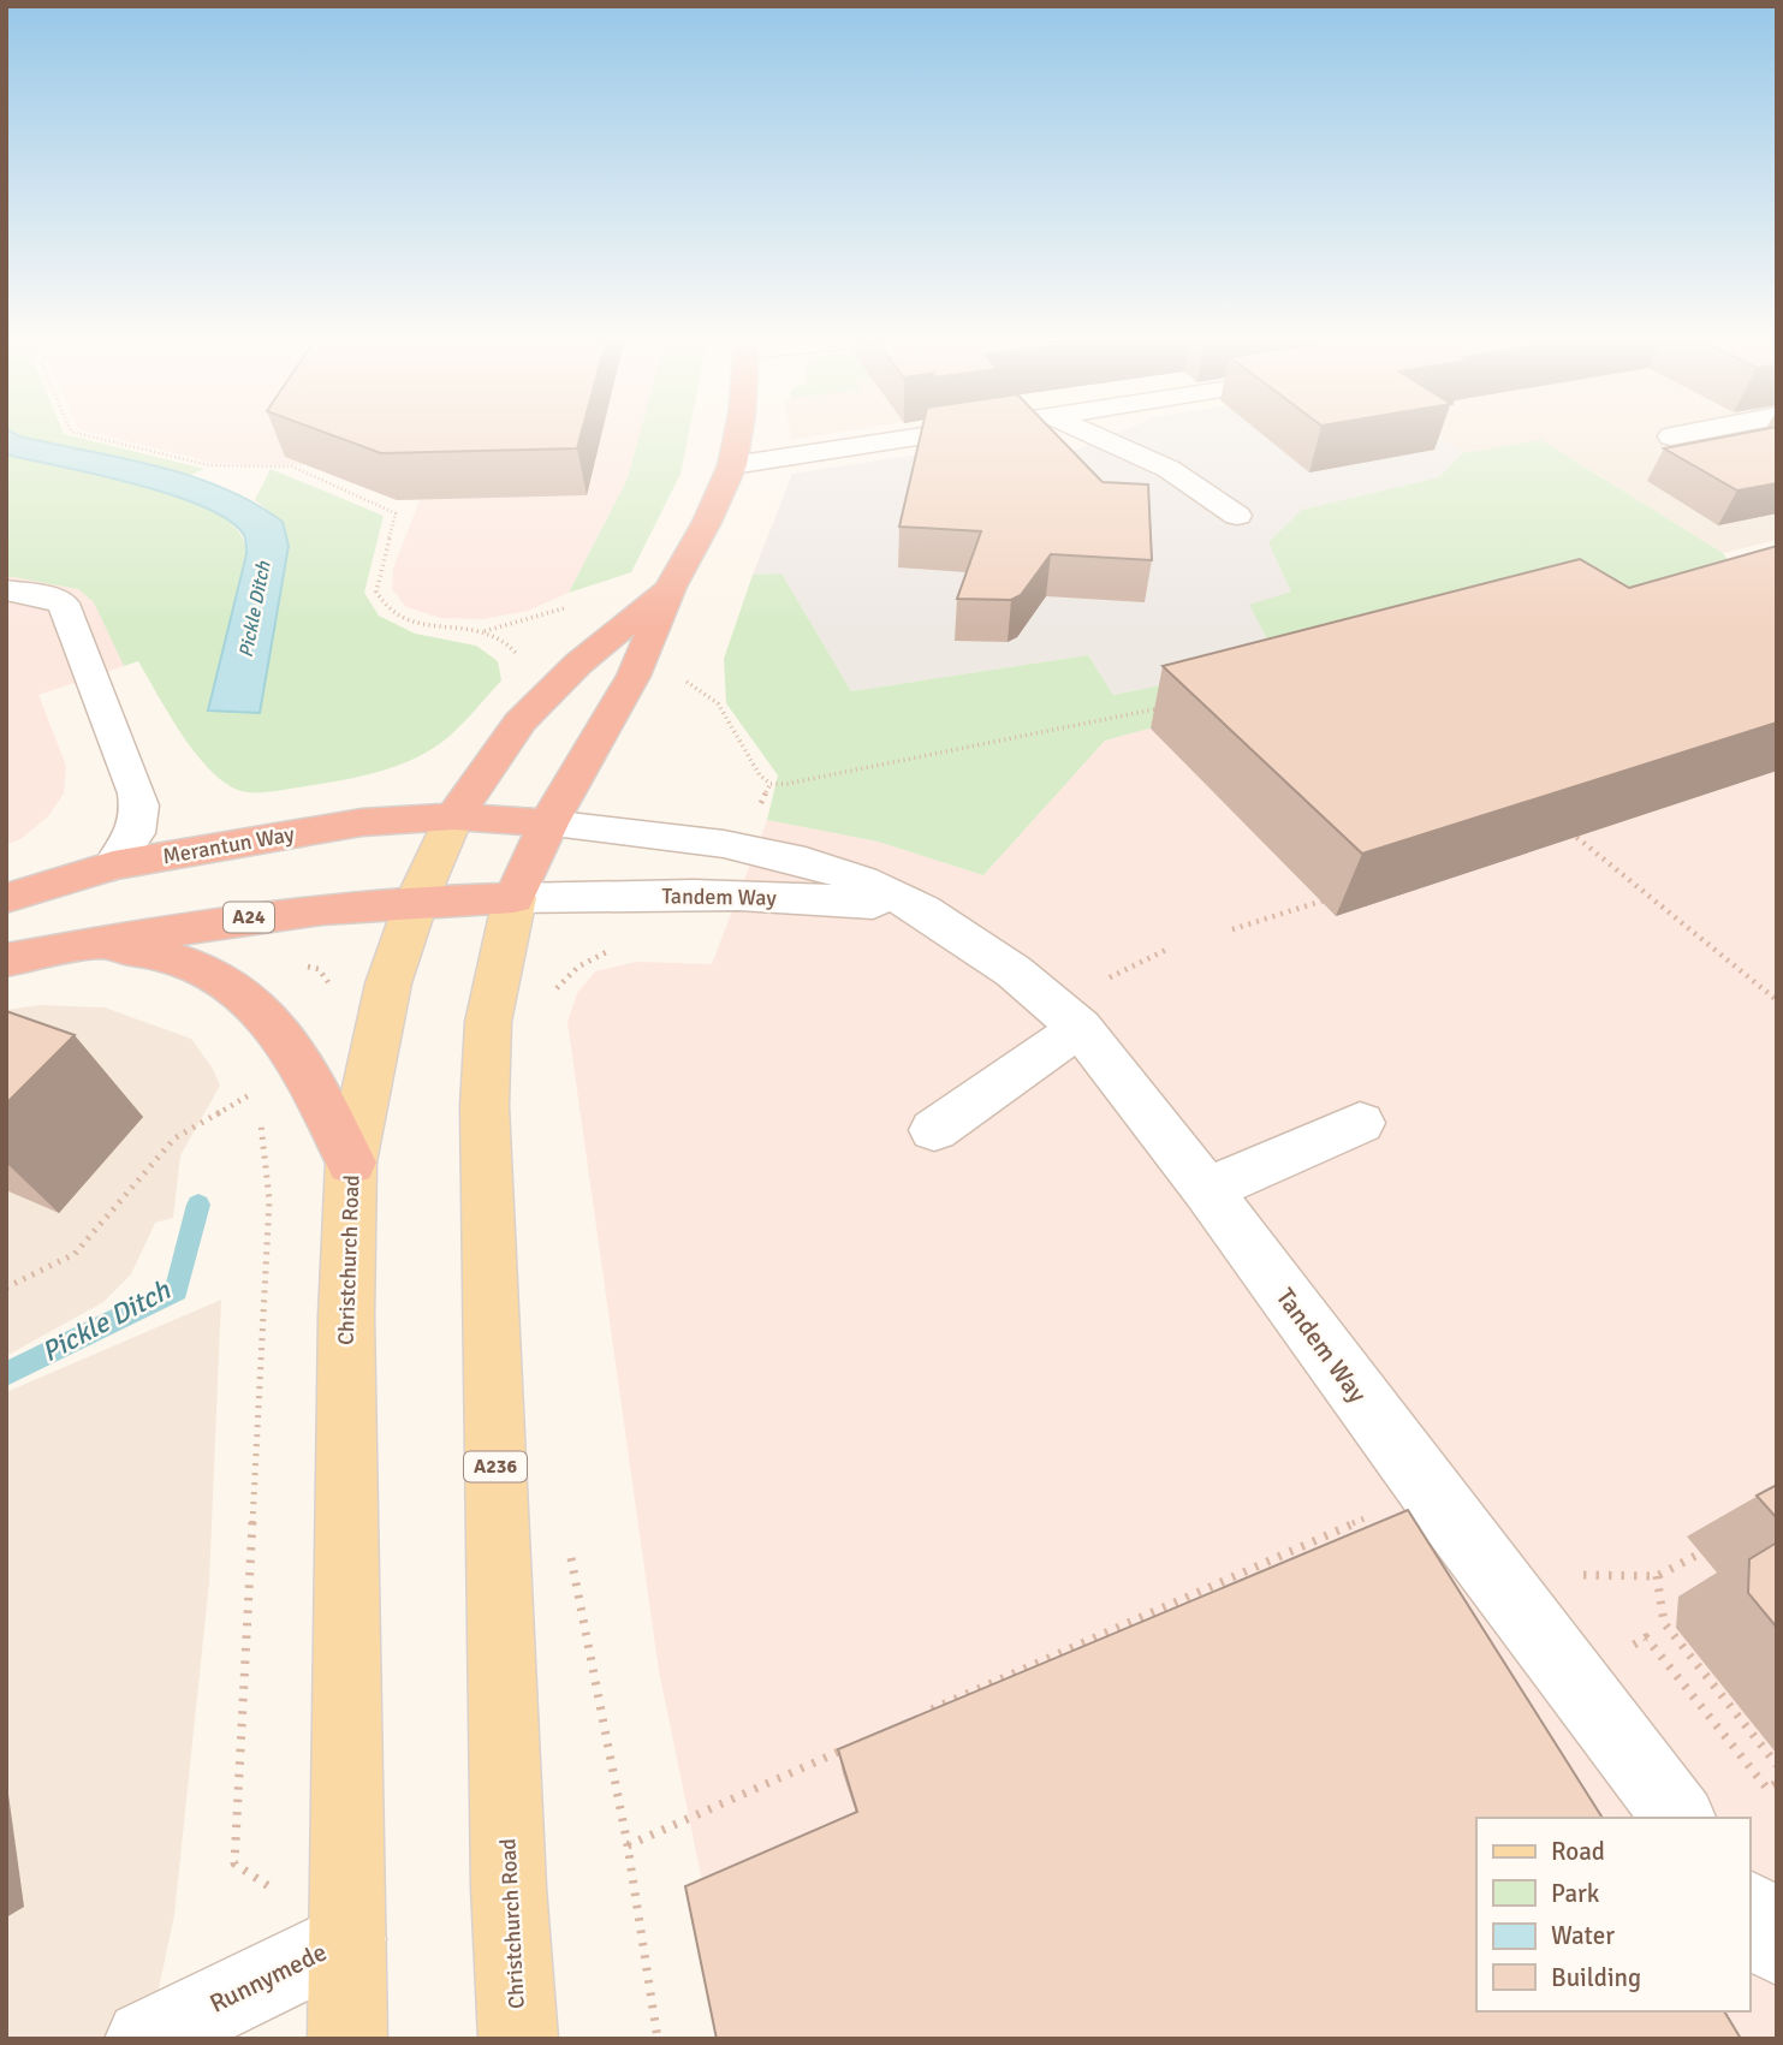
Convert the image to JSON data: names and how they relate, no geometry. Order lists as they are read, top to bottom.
{
  "streets": {
    "highway": ["Merantun Way", "A24", "Christchurch Road"],
    "main road": ["A236"],
    "street": ["Tandem Way", "Runnymede"]
  },
  "crossings": [
    ["Merantun Way", "Tandem Way"],
    ["Merantun Way", "Christchurch Road"],
    ["Tandem Way", "A24"],
    ["Tandem Way", "Christchurch Road"],
    ["A24", "Christchurch Road"],
    ["Christchurch Road", "Runnymede"]
  ],
  "water": ["Pickle Ditch"],
  "legend": [
    "Road",
    "Park",
    "Water",
    "Building"
  ]
}
